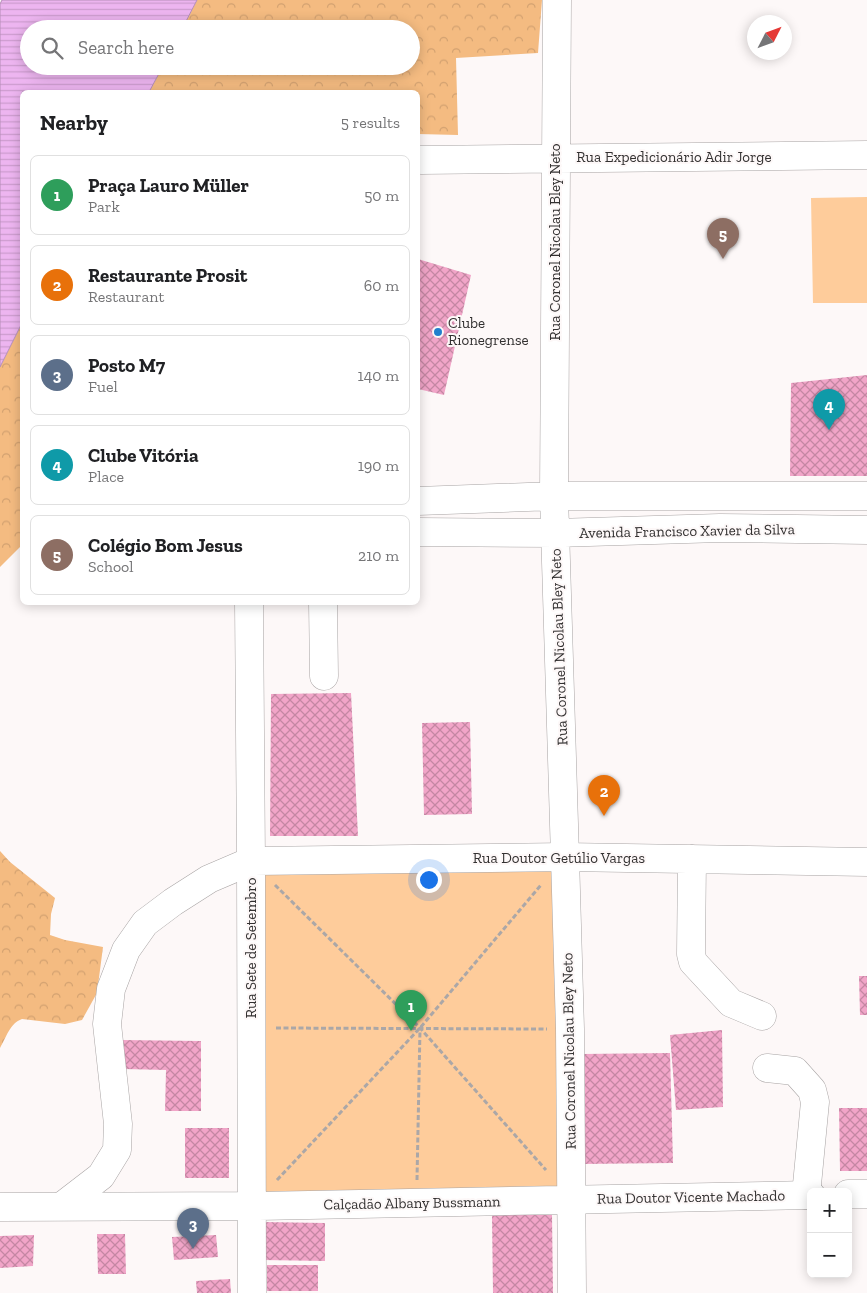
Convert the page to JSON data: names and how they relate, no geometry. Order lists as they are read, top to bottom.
{
  "streets": {
    "street": [
      "Rua Expedicionário Adir Jorge",
      "Rua Coronel Nicolau Bley Neto",
      "Avenida Francisco Xavier da Silva",
      "Rua Doutor Getúlio Vargas",
      "Rua Sete de Setembro",
      "Rua Doutor Vicente Machado",
      "Calçadão Albany Bussmann"
    ]
  },
  "crossings": [
    ["Rua Expedicionário Adir Jorge", "Rua Coronel Nicolau Bley Neto"],
    ["Rua Coronel Nicolau Bley Neto", "Avenida Francisco Xavier da Silva"],
    ["Rua Coronel Nicolau Bley Neto", "Rua Doutor Getúlio Vargas"],
    ["Rua Coronel Nicolau Bley Neto", "Rua Doutor Vicente Machado"],
    ["Rua Coronel Nicolau Bley Neto", "Calçadão Albany Bussmann"],
    ["Rua Doutor Getúlio Vargas", "Rua Sete de Setembro"],
    ["Rua Sete de Setembro", "Calçadão Albany Bussmann"],
    ["Rua Doutor Vicente Machado", "Calçadão Albany Bussmann"]
  ],
  "places": ["Clube Rionegrense"],
  "north": "top right",
  "page": {
    "search": "Search here",
    "heading": ["Nearby", "5 results"],
    "list": [
      {
        "mark": "1",
        "name": "Praça Lauro Müller",
        "note": "Park",
        "value": "50 m"
      },
      {
        "mark": "2",
        "name": "Restaurante Prosit",
        "note": "Restaurant",
        "value": "60 m"
      },
      {
        "mark": "3",
        "name": "Posto M7",
        "note": "Fuel",
        "value": "140 m"
      },
      {
        "mark": "4",
        "name": "Clube Vitória",
        "note": "Place",
        "value": "190 m"
      },
      {
        "mark": "5",
        "name": "Colégio Bom Jesus",
        "note": "School",
        "value": "210 m"
      }
    ],
    "pins": [
      "5",
      "4",
      "2",
      "1",
      "3"
    ],
    "map_buttons": ["+", "−"]
  }
}
